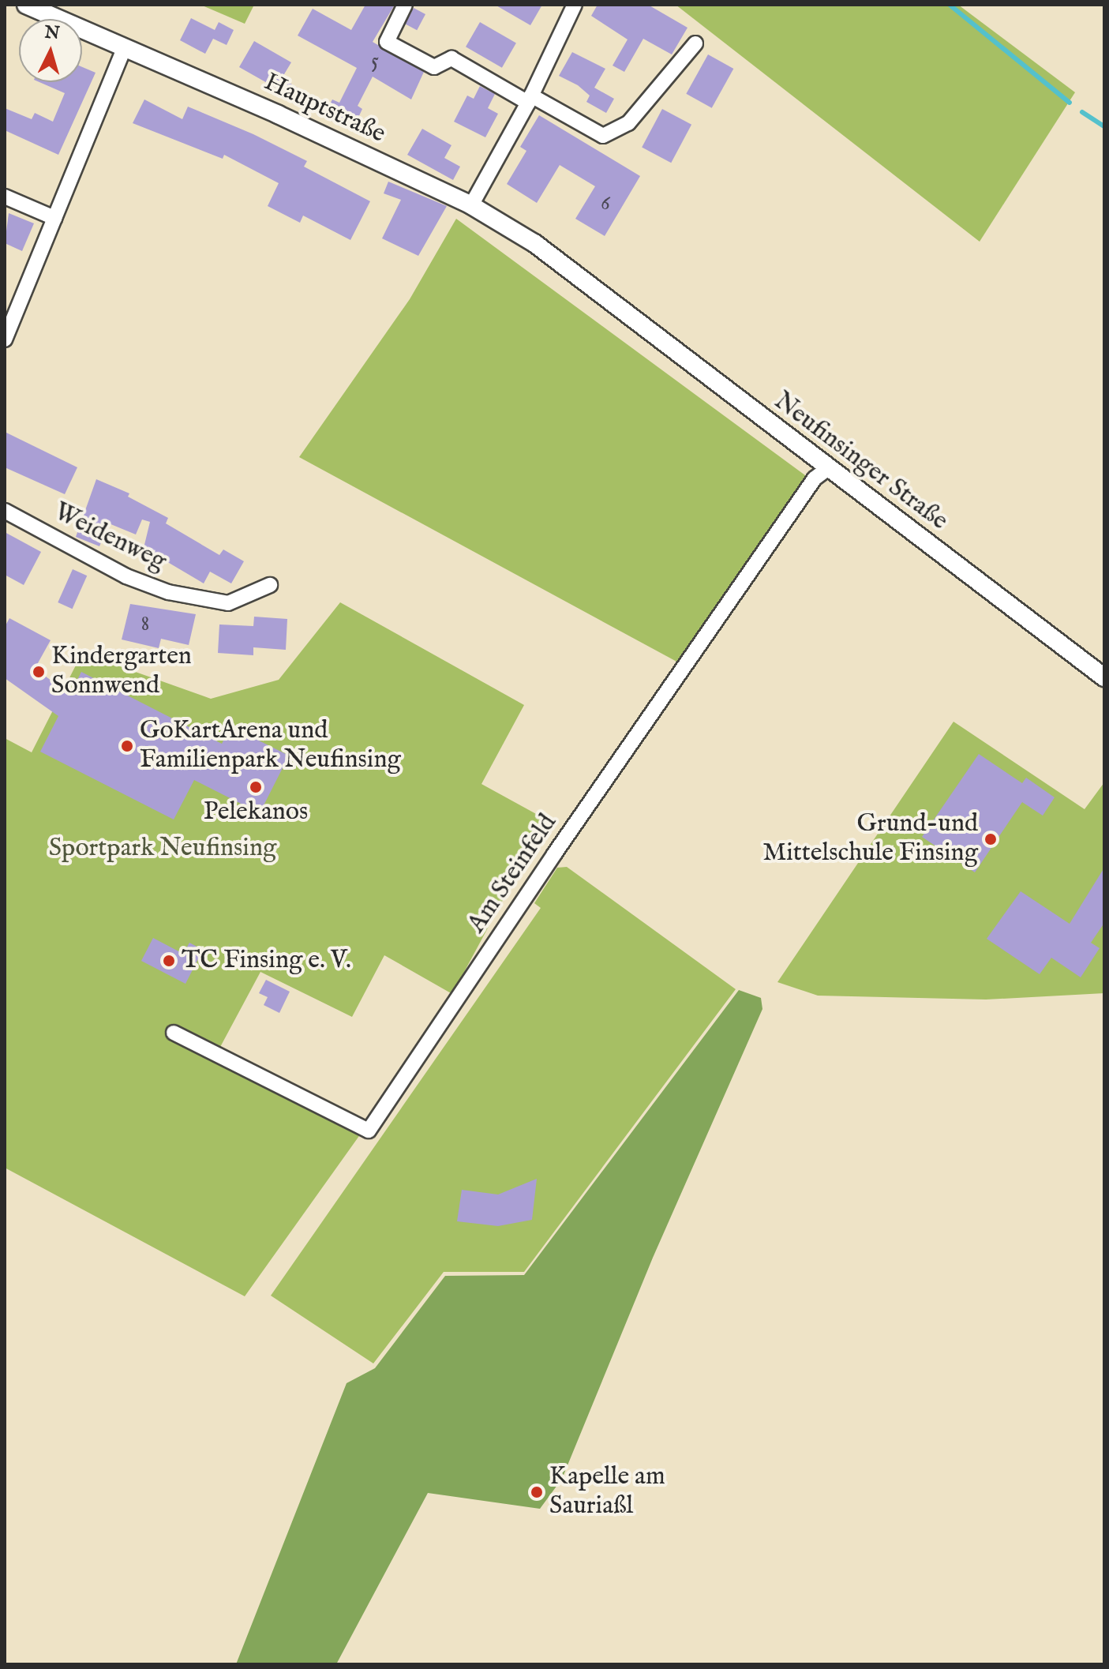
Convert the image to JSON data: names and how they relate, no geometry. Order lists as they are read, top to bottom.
{
  "streets": {
    "street": [
      "Hauptstraße",
      "Neufinsinger Straße",
      "Weidenweg",
      "Am Steinfeld"
    ]
  },
  "crossings": [
    ["Hauptstraße", "Neufinsinger Straße"],
    ["Neufinsinger Straße", "Am Steinfeld"]
  ],
  "parks": ["Sportpark Neufinsing"],
  "places": [
    "Kindergarten Sonnwend",
    "GoKartArena und Familienpark Neufinsing",
    "Pelekanos",
    "Grund-und Mittelschule Finsing",
    "TC Finsing e. V.",
    "Kapelle am Sauriaßl"
  ],
  "house_numbers": ["5", "6", "8"],
  "north": "top"
}
